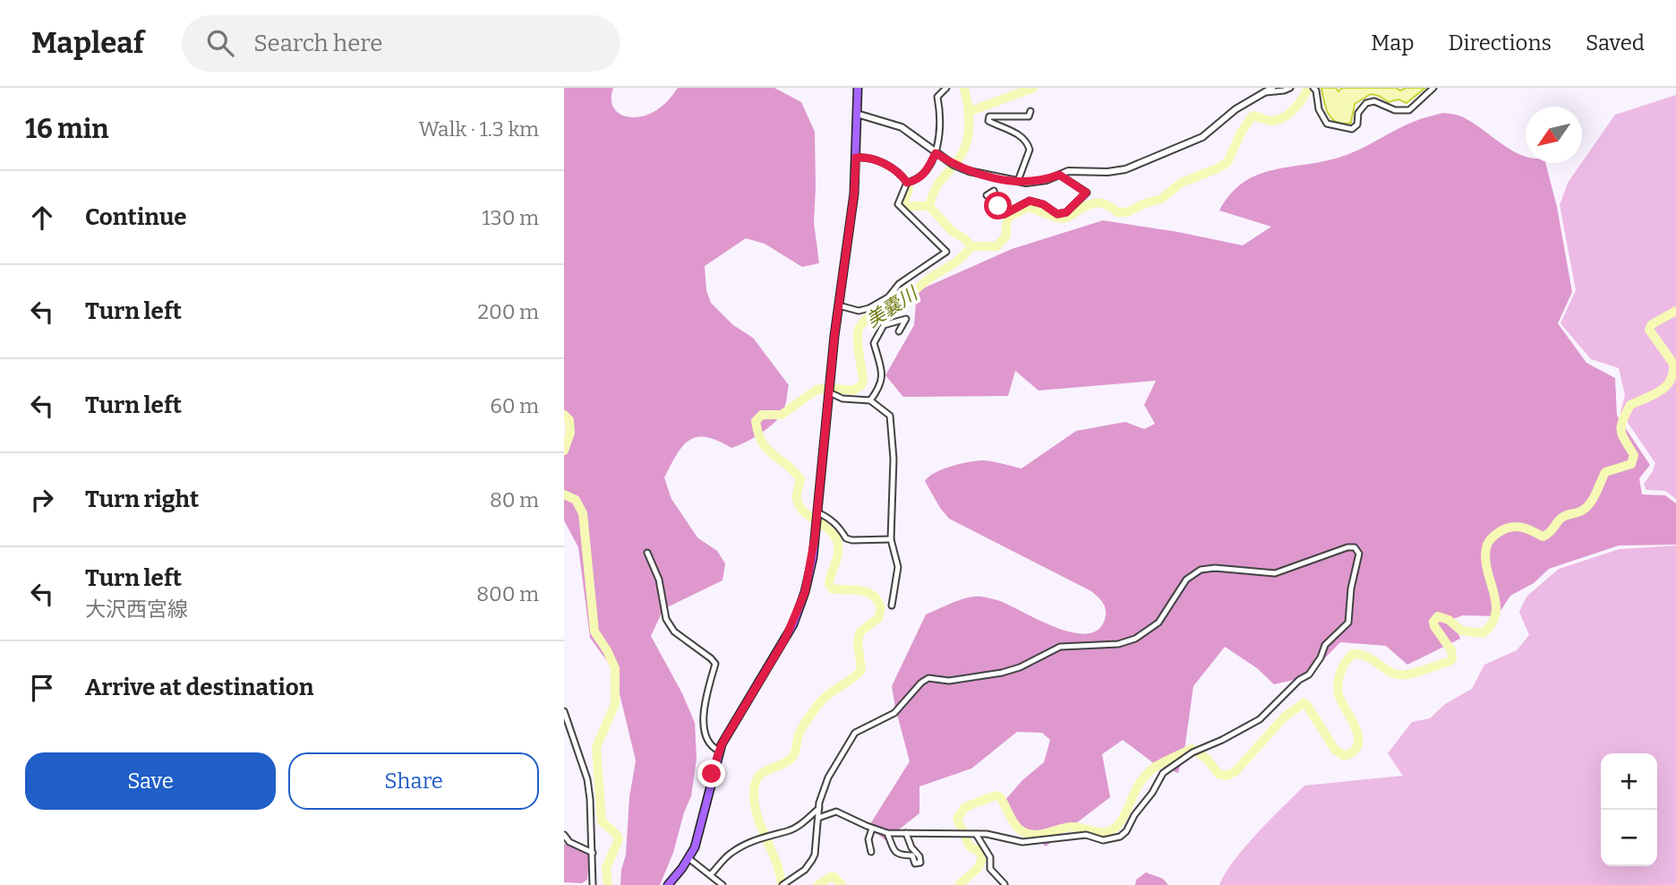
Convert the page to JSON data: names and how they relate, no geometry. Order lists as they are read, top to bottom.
{
  "water": ["美嚢川"],
  "north": "bottom left",
  "page": {
    "header": "Mapleaf",
    "search": "Search here",
    "nav": ["Map", "Directions", "Saved"],
    "heading": ["16 min", "Walk · 1.3 km"],
    "list": [
      ["Continue", "130 m"],
      ["Turn left", "200 m"],
      ["Turn left", "60 m"],
      ["Turn right", "80 m"],
      ["Turn left", "大沢西宮線", "800 m"],
      "Arrive at destination"
    ],
    "buttons": ["Save", "Share"],
    "map_buttons": ["+", "−"]
  }
}
